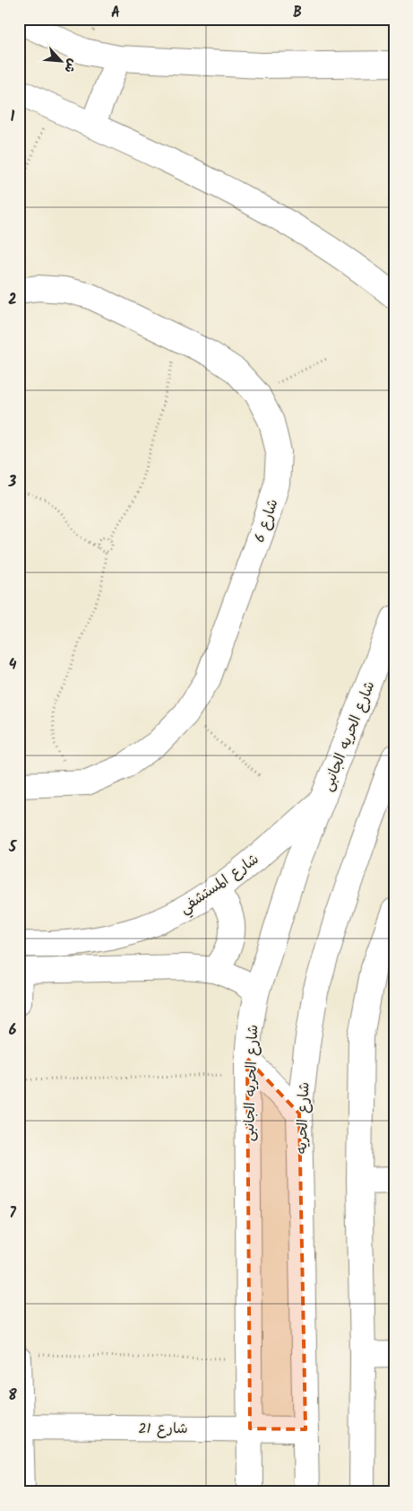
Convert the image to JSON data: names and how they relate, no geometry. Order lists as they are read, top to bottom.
{
  "streets": {
    "street": [
      "شارع 6",
      "شارع الحريه الجانبى",
      "شارع المستشفي",
      "شارع الحريه",
      "شارع 21"
    ]
  },
  "crossings": [
    ["شارع الحريه الجانبى", "شارع المستشفي"],
    ["شارع الحريه الجانبى", "شارع 21"],
    ["شارع الحريه", "شارع 21"]
  ],
  "north": "bottom right",
  "grid": {
    "columns": ["A", "B"],
    "rows": [
      "1",
      "2",
      "3",
      "4",
      "5",
      "6",
      "7",
      "8"
    ]
  }
}
